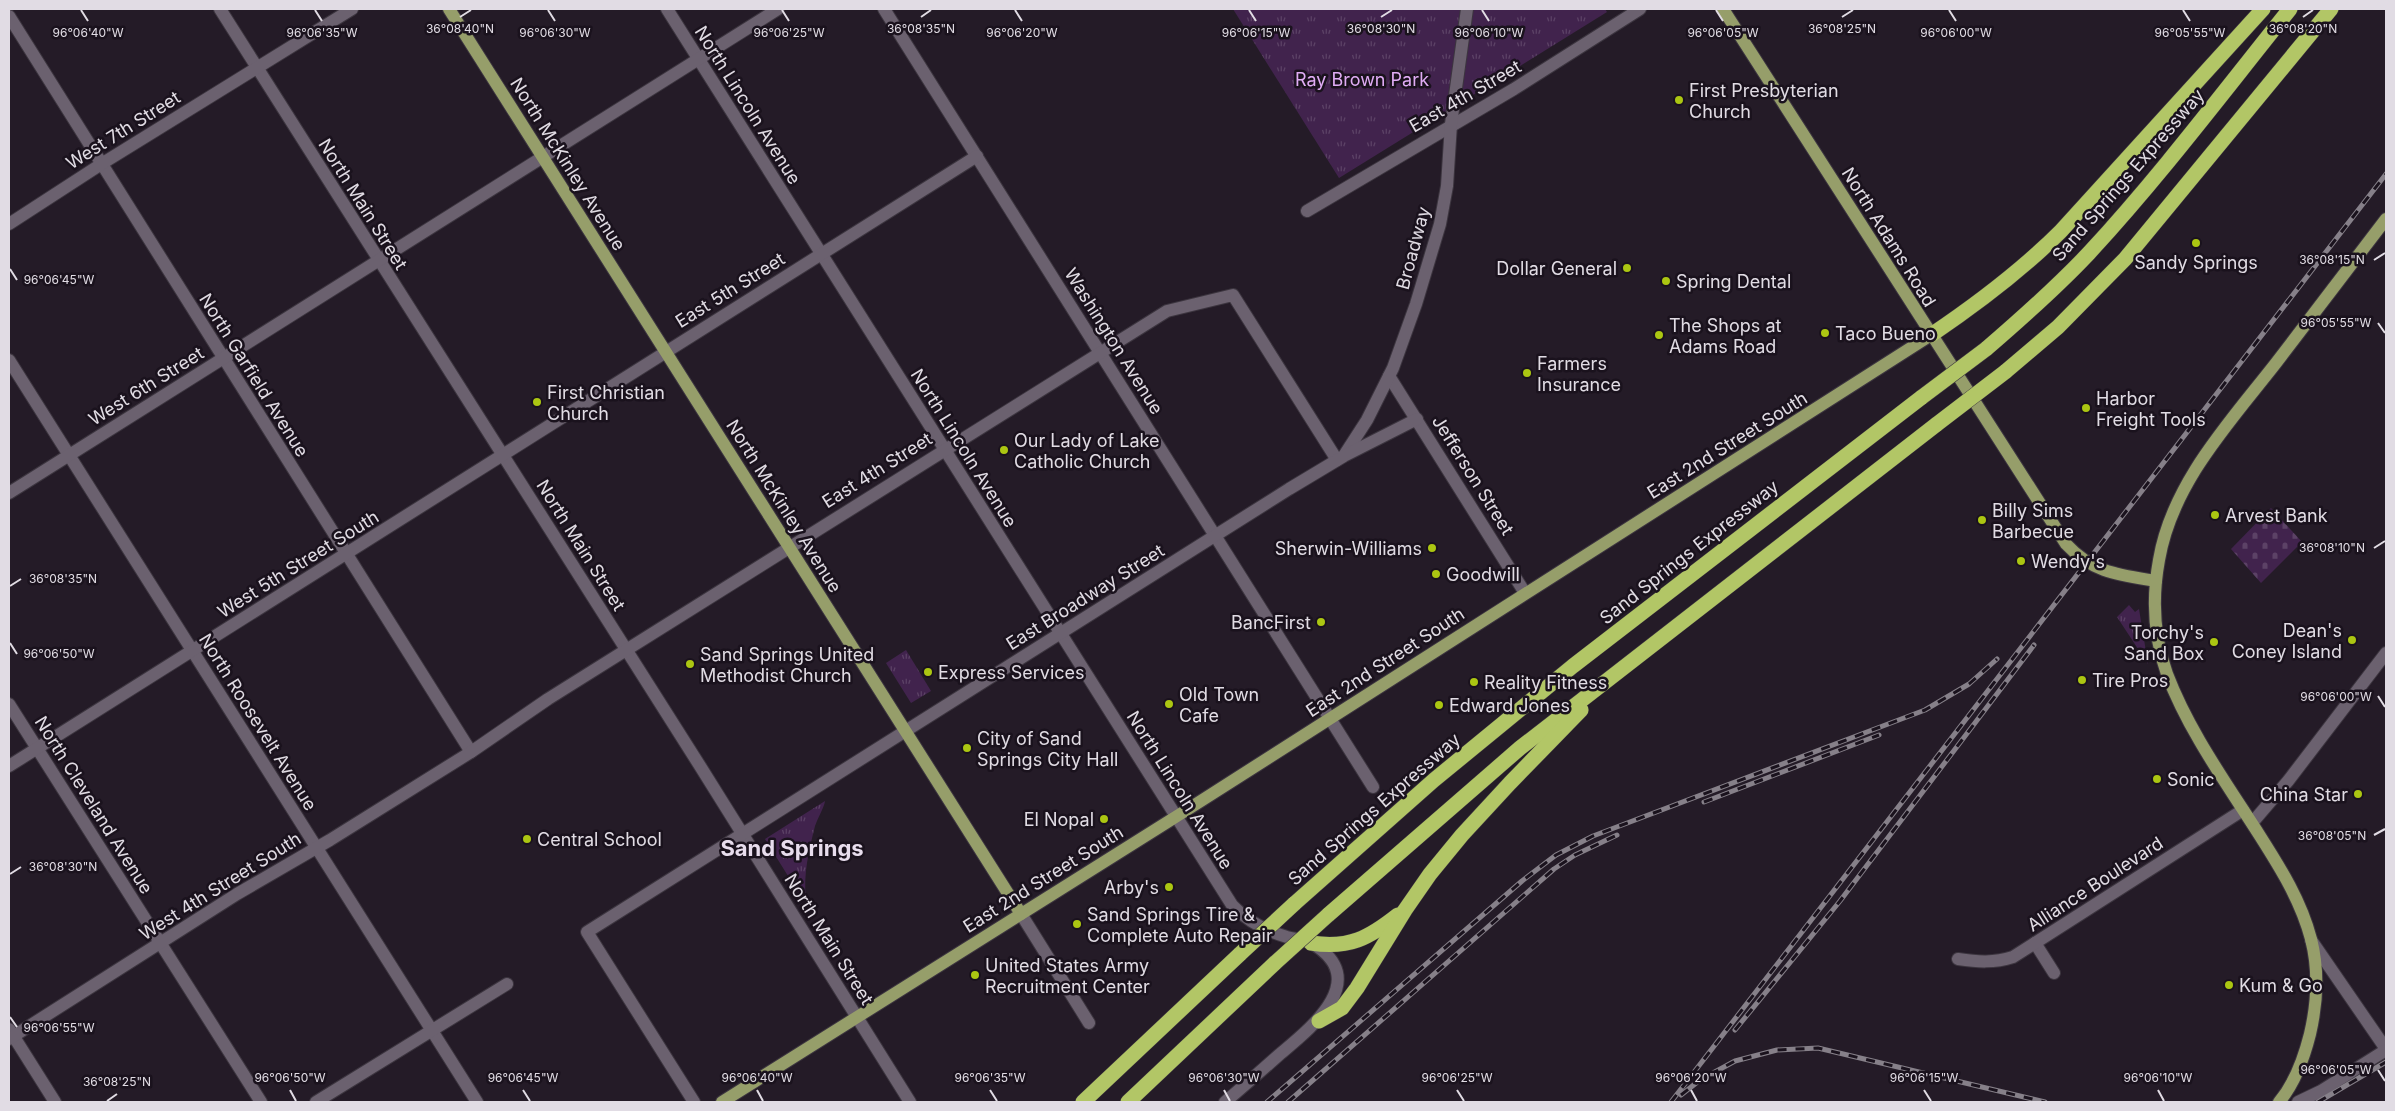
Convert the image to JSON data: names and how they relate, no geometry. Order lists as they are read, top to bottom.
{
  "streets": {
    "highway": ["Sand Springs Expressway"],
    "main road": ["North McKinley Avenue", "North Adams Road", "East 2nd Street South"],
    "street": [
      "East 4th Street",
      "North Lincoln Avenue",
      "West 7th Street",
      "North Main Street",
      "Broadway",
      "East 5th Street",
      "Washington Avenue",
      "North Garfield Avenue",
      "West 6th Street",
      "Jefferson Street",
      "West 5th Street South",
      "East Broadway Street",
      "North Roosevelt Avenue",
      "North Cleveland Avenue",
      "Alliance Boulevard",
      "West 4th Street South"
    ]
  },
  "crossings": [
    ["East 4th Street", "North Lincoln Avenue"],
    ["East 4th Street", "North McKinley Avenue"],
    ["East 4th Street", "North Main Street"],
    ["East 4th Street", "Broadway"],
    ["East 4th Street", "Washington Avenue"],
    ["East 4th Street", "East Broadway Street"],
    ["East 4th Street", "West 4th Street South"],
    ["North Lincoln Avenue", "East 5th Street"],
    ["North Lincoln Avenue", "West 6th Street"],
    ["North Lincoln Avenue", "East 2nd Street South"],
    ["North Lincoln Avenue", "East Broadway Street"],
    ["West 7th Street", "North Main Street"],
    ["West 7th Street", "North Garfield Avenue"],
    ["North McKinley Avenue", "East 5th Street"],
    ["North McKinley Avenue", "West 6th Street"],
    ["North McKinley Avenue", "East 2nd Street South"],
    ["North McKinley Avenue", "East Broadway Street"],
    ["North Main Street", "East 5th Street"],
    ["North Main Street", "West 6th Street"],
    ["North Main Street", "East 2nd Street South"],
    ["North Main Street", "West 5th Street South"],
    ["North Main Street", "East Broadway Street"],
    ["North Main Street", "West 4th Street South"],
    ["North Adams Road", "East 2nd Street South"],
    ["Broadway", "Jefferson Street"],
    ["Broadway", "East Broadway Street"],
    ["East 5th Street", "Washington Avenue"],
    ["East 5th Street", "West 5th Street South"],
    ["Washington Avenue", "East 2nd Street South"],
    ["Washington Avenue", "East Broadway Street"],
    ["North Garfield Avenue", "West 6th Street"],
    ["North Garfield Avenue", "West 5th Street South"],
    ["North Garfield Avenue", "West 4th Street South"],
    ["West 6th Street", "North Roosevelt Avenue"],
    ["East 2nd Street South", "Jefferson Street"],
    ["Jefferson Street", "East Broadway Street"],
    ["West 5th Street South", "North Roosevelt Avenue"],
    ["West 5th Street South", "North Cleveland Avenue"],
    ["North Roosevelt Avenue", "West 4th Street South"],
    ["North Cleveland Avenue", "West 4th Street South"]
  ],
  "districts": ["Sand Springs"],
  "parks": ["Ray Brown Park"],
  "places": [
    "First Presbyterian Church",
    "Sandy Springs",
    "Dollar General",
    "Spring Dental",
    "Taco Bueno",
    "The Shops at Adams Road",
    "Farmers Insurance",
    "First Christian Church",
    "Harbor Freight Tools",
    "Our Lady of Lake Catholic Church",
    "Arvest Bank",
    "Billy Sims Barbecue",
    "Sherwin-Williams",
    "Wendy's",
    "Goodwill",
    "BancFirst",
    "Dean's Coney Island",
    "Torchy's Sand Box",
    "Sand Springs United Methodist Church",
    "Express Services",
    "Tire Pros",
    "Reality Fitness",
    "Old Town Cafe",
    "Edward Jones",
    "City of Sand Springs City Hall",
    "Sonic",
    "China Star",
    "El Nopal",
    "Central School",
    "Arby's",
    "Sand Springs Tire & Complete Auto Repair",
    "United States Army Recruitment Center",
    "Kum & Go"
  ],
  "coordinates": [
    "36°08'40\"N",
    "36°08'35\"N",
    "36°08'30\"N",
    "36°08'25\"N",
    "36°08'20\"N",
    "96°06'40\"W",
    "96°06'35\"W",
    "96°06'30\"W",
    "96°06'25\"W",
    "96°06'20\"W",
    "96°06'15\"W",
    "96°06'10\"W",
    "96°06'00\"W",
    "96°06'05\"W",
    "96°05'55\"W",
    "36°08'15\"N",
    "96°06'45\"W",
    "36°08'10\"N",
    "96°06'50\"W",
    "36°08'05\"N",
    "96°06'55\"W"
  ]
}
